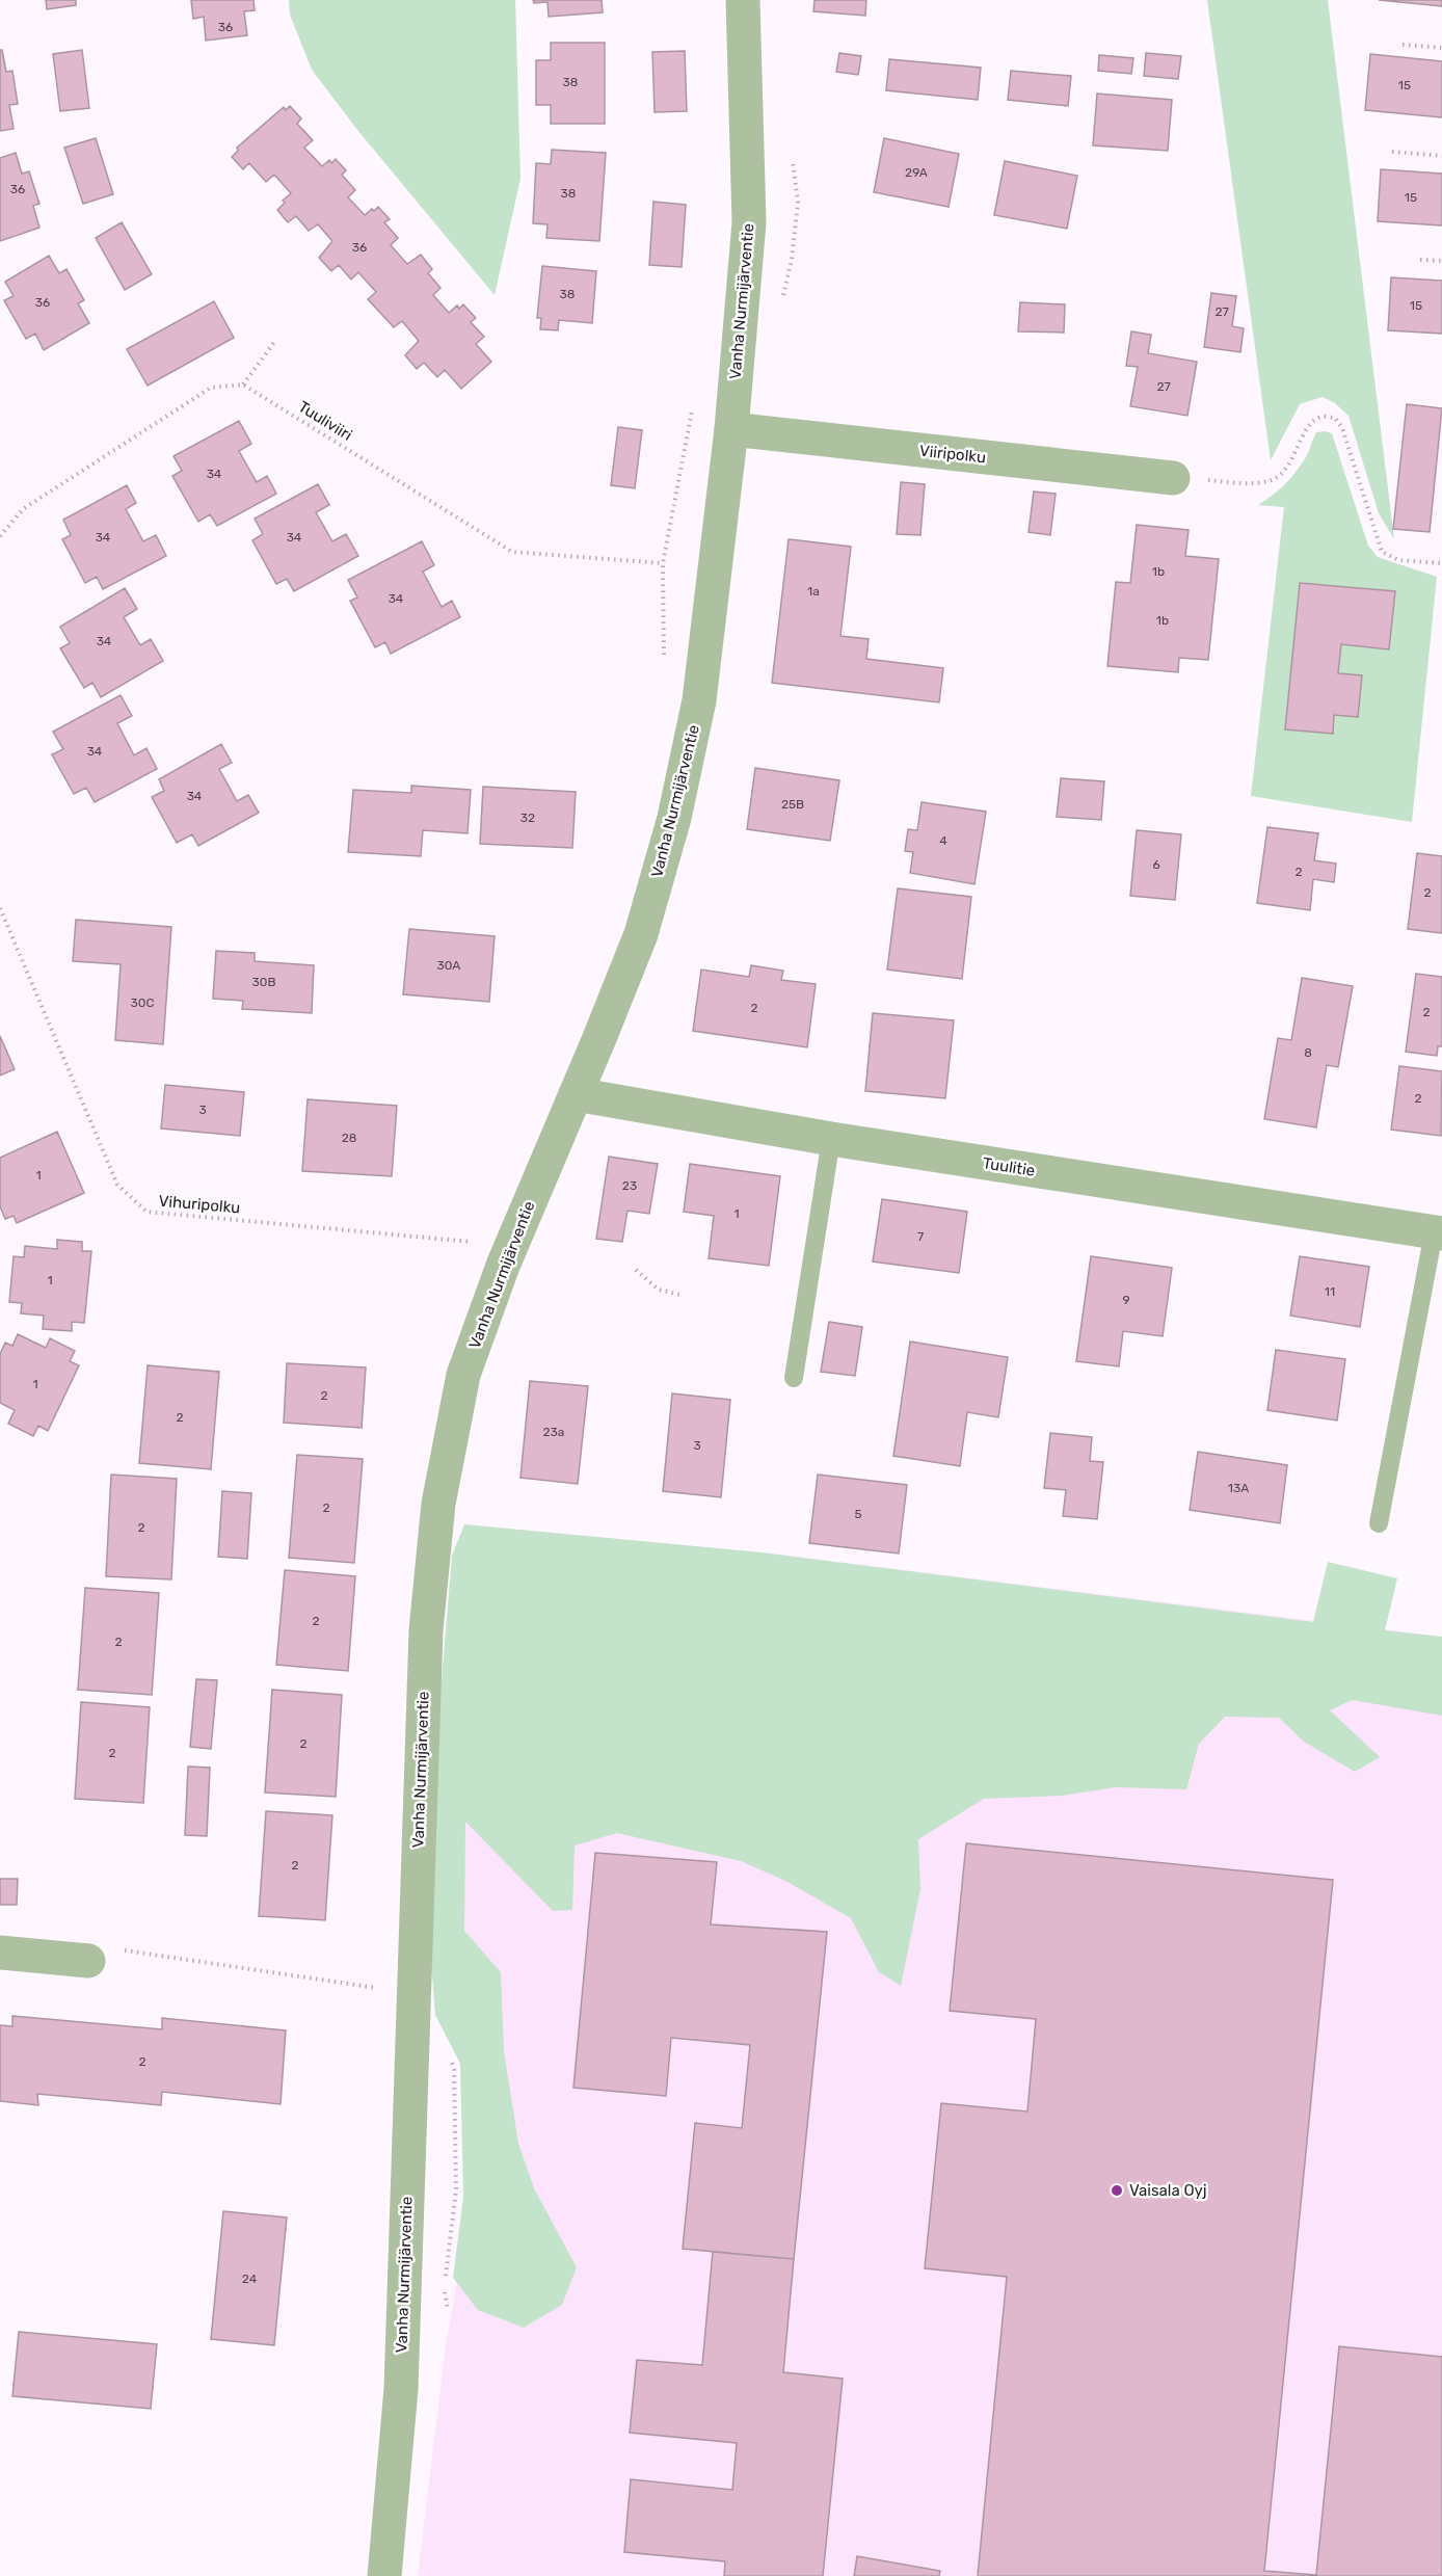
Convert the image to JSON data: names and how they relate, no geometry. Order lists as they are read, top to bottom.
{
  "streets": {
    "street": ["Vanha Nurmijärventie", "Viiripolku", "Tuulitie"],
    "path": ["Tuuliviiri", "Vihuripolku"]
  },
  "crossings": [
    ["Vanha Nurmijärventie", "Viiripolku"],
    ["Vanha Nurmijärventie", "Tuulitie"]
  ],
  "places": ["Vaisala Oyj"],
  "house_numbers": [
    "36",
    "38",
    "15",
    "29A",
    "36",
    "38",
    "15",
    "36",
    "38",
    "36",
    "15",
    "27",
    "27",
    "34",
    "34",
    "34",
    "1b",
    "1a",
    "34",
    "1b",
    "34",
    "34",
    "34",
    "25B",
    "32",
    "4",
    "6",
    "2",
    "2",
    "30A",
    "30B",
    "30C",
    "2",
    "2",
    "8",
    "2",
    "3",
    "28",
    "1",
    "23",
    "1",
    "7",
    "1",
    "11",
    "9",
    "1",
    "2",
    "2",
    "23a",
    "3",
    "13A",
    "2",
    "5",
    "2",
    "2",
    "2",
    "2",
    "2",
    "2",
    "2",
    "24"
  ]
}
